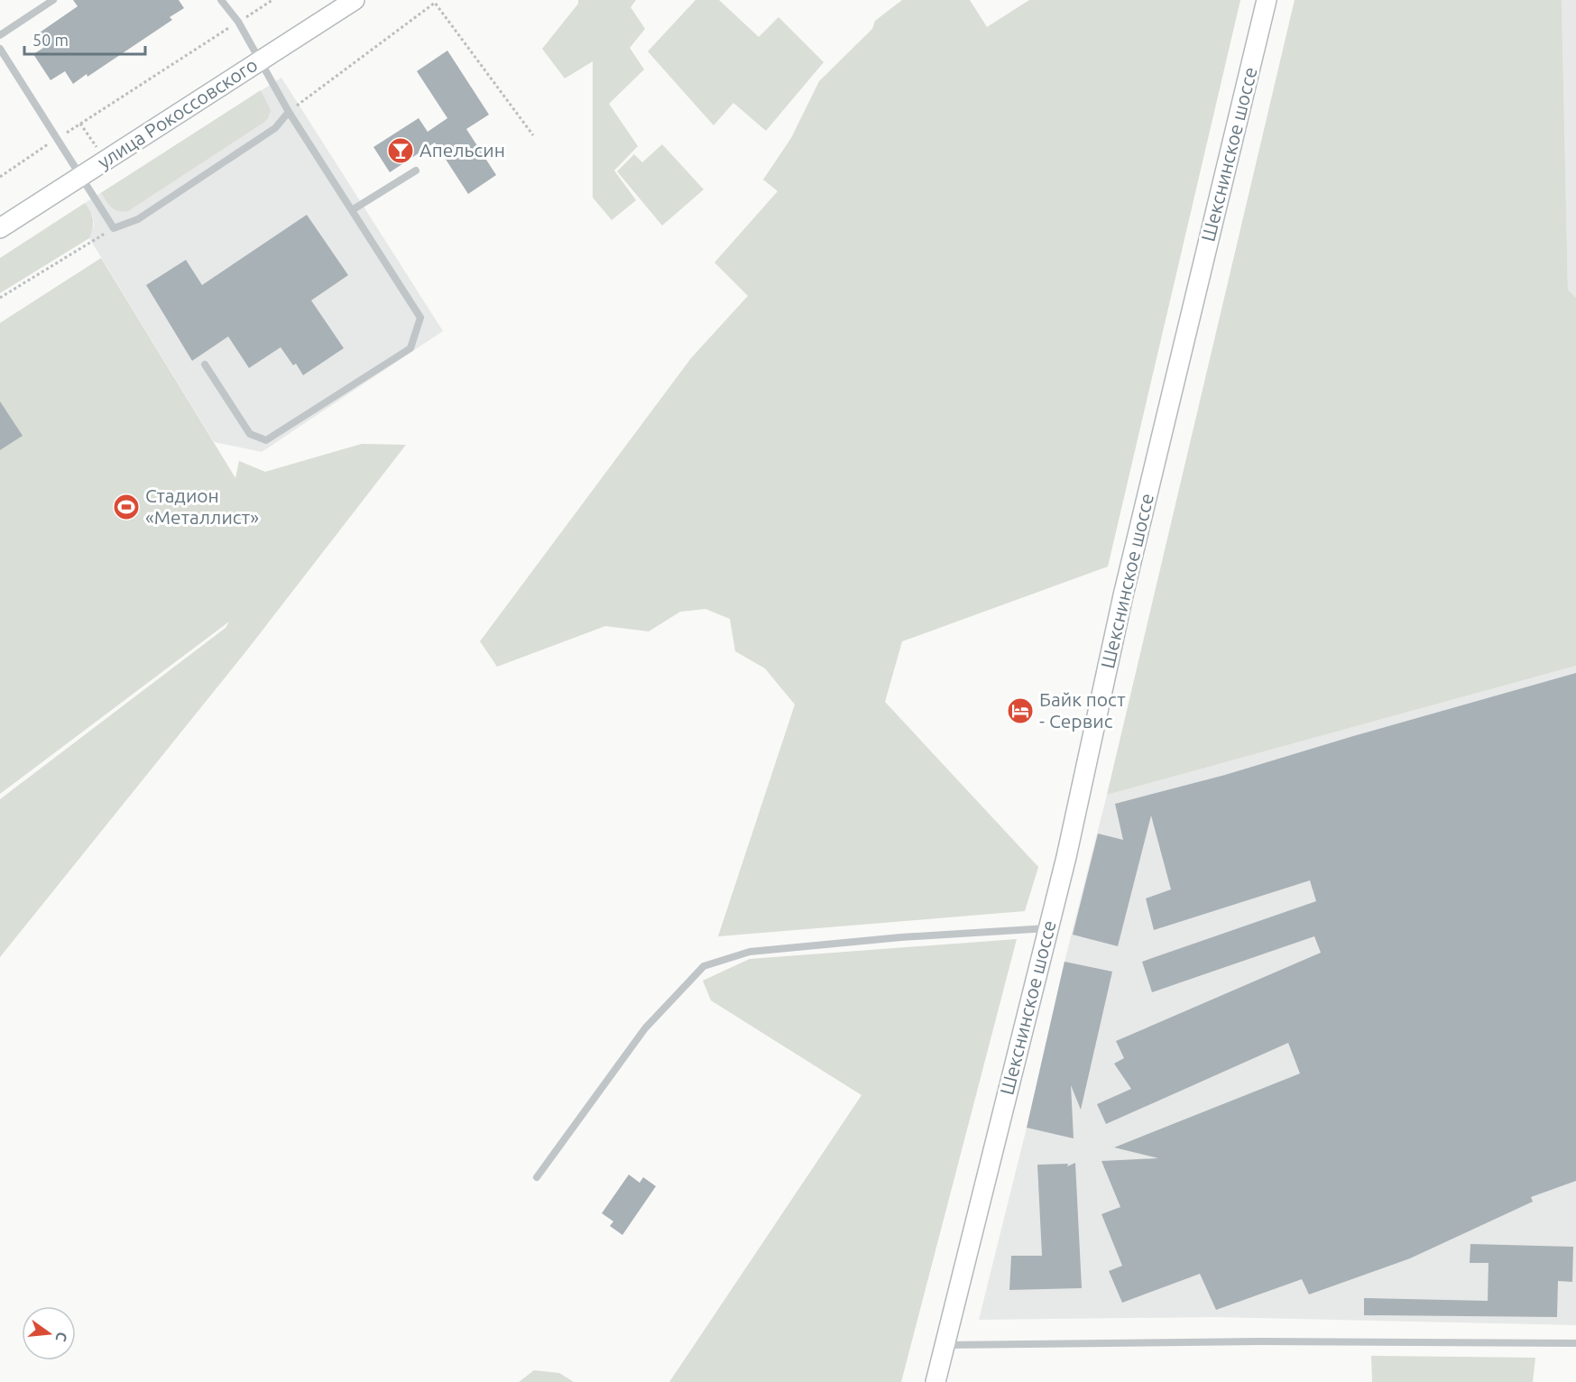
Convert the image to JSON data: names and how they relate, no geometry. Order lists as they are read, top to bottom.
{
  "streets": {
    "main road": ["улица Рокоссовского", "Шекснинское шоссе"]
  },
  "places": {
    "bar": ["Апельсин"],
    "sports": ["Стадион «Металлист»"],
    "hotel": ["Байк пост - Сервис"]
  },
  "scale_bar": "50 m",
  "north": "right"
}
